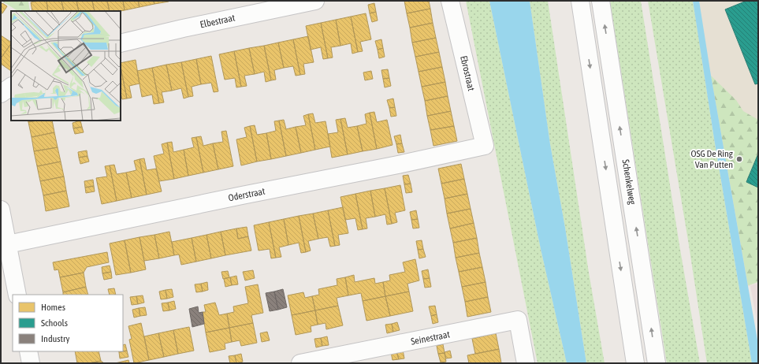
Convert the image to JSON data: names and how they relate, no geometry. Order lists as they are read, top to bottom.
{
  "streets": {
    "street": [
      "Elbestraat",
      "Ebrostraat",
      "Schenkelweg",
      "Oderstraat",
      "Seinestraat"
    ]
  },
  "crossings": [
    ["Ebrostraat", "Oderstraat"]
  ],
  "places": ["OSG De Ring Van Putten"],
  "legend": ["Homes", "Schools", "Industry"]
}
